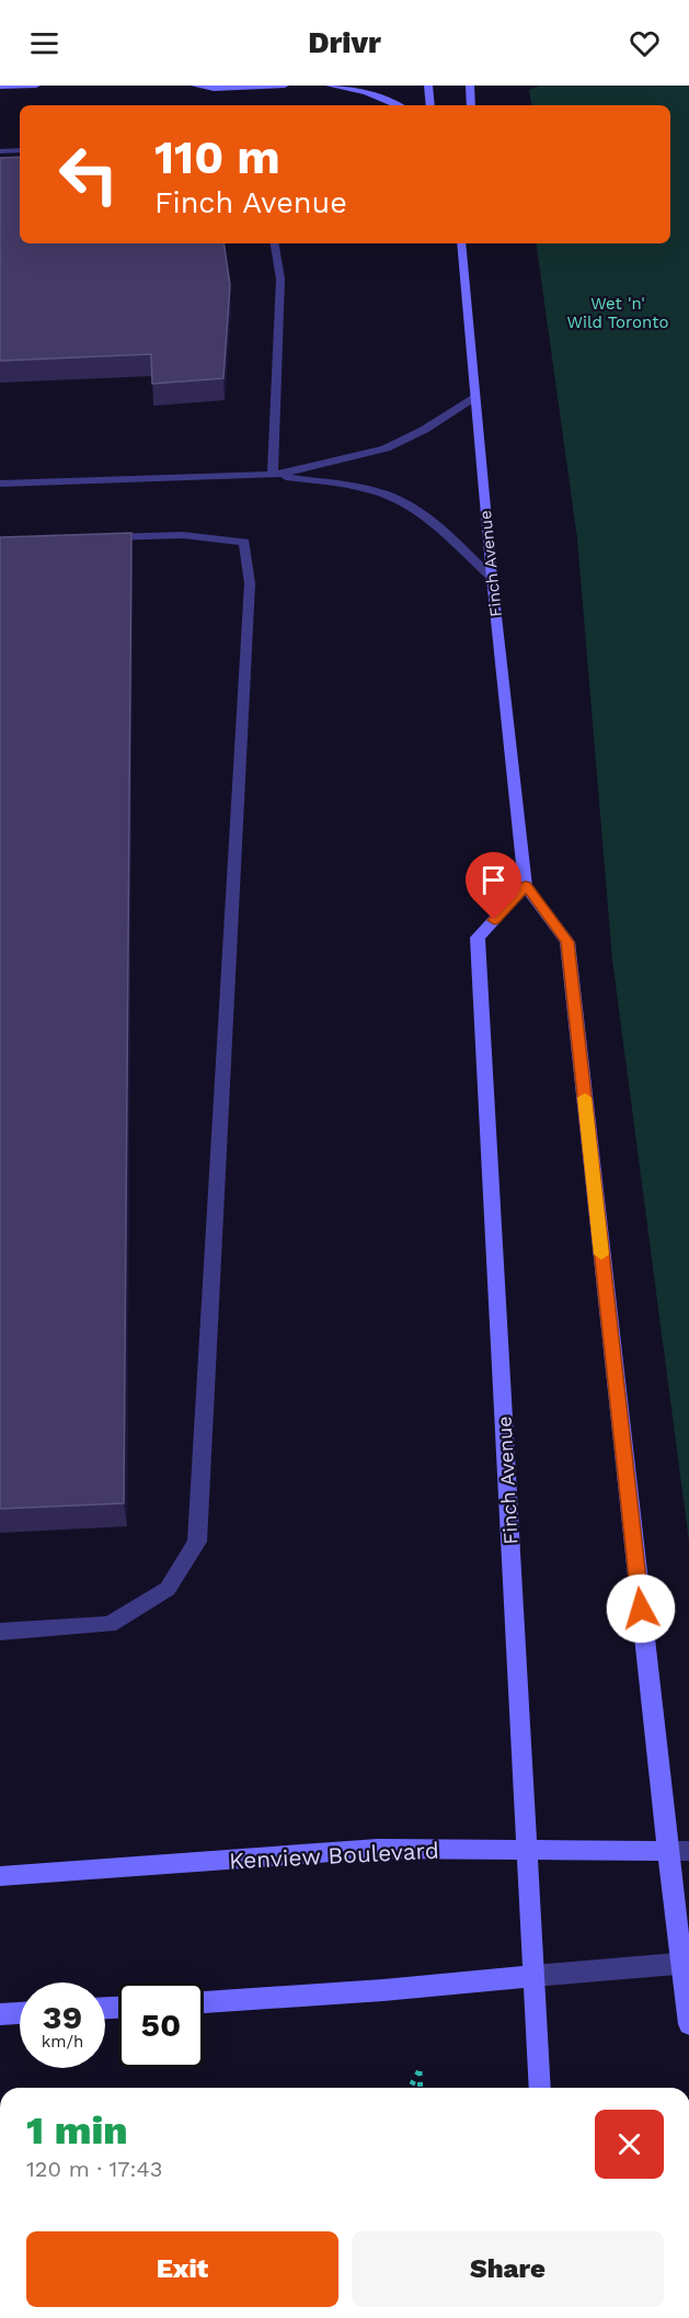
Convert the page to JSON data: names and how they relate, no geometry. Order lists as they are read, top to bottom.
{
  "streets": {
    "main road": ["Finch Avenue", "Kenview Boulevard"]
  },
  "crossings": [
    ["Finch Avenue", "Kenview Boulevard"]
  ],
  "parks": ["Wet 'n' Wild Toronto"],
  "page": {
    "header": "Drivr",
    "turn": ["110 m", "Finch Avenue"],
    "speed": "39 km/h",
    "limit": "50",
    "heading": ["1 min", "120 m · 17:43"],
    "buttons": ["Exit", "Share"]
  }
}
